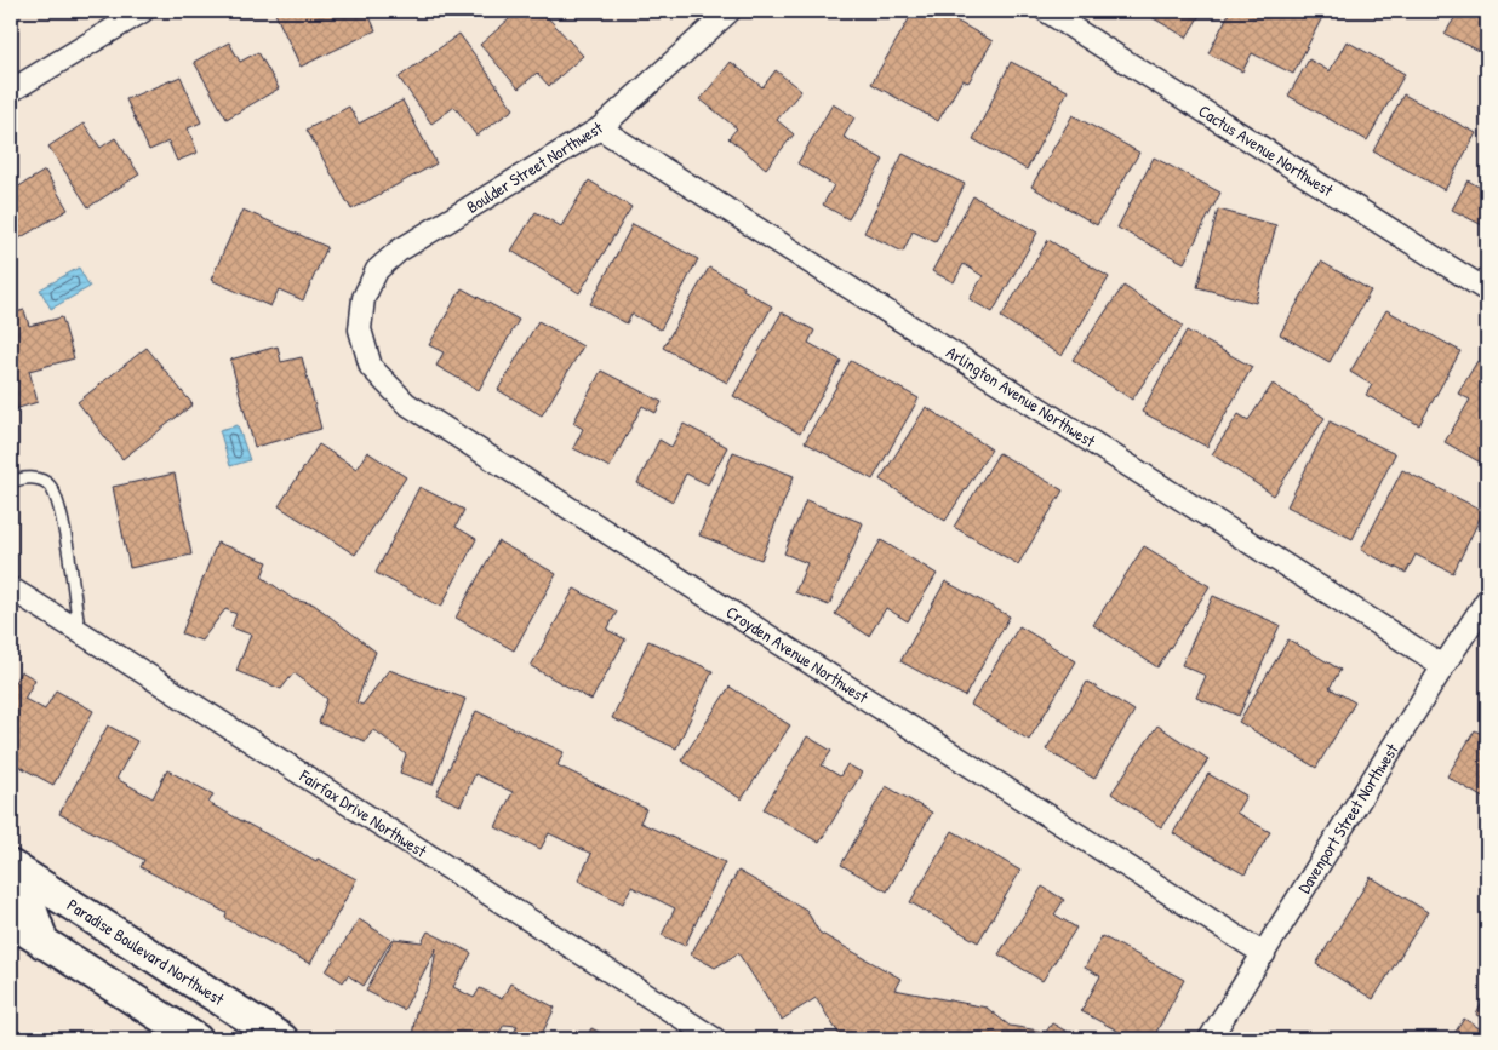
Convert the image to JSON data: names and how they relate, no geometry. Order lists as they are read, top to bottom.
{
  "streets": {
    "street": [
      "Cactus Avenue Northwest",
      "Boulder Street Northwest",
      "Arlington Avenue Northwest",
      "Croyden Avenue Northwest",
      "Fairfax Drive Northwest",
      "Davenport Street Northwest",
      "Paradise Boulevard Northwest"
    ]
  },
  "crossings": [
    ["Boulder Street Northwest", "Arlington Avenue Northwest"],
    ["Boulder Street Northwest", "Croyden Avenue Northwest"],
    ["Arlington Avenue Northwest", "Davenport Street Northwest"],
    ["Croyden Avenue Northwest", "Davenport Street Northwest"]
  ]
}
